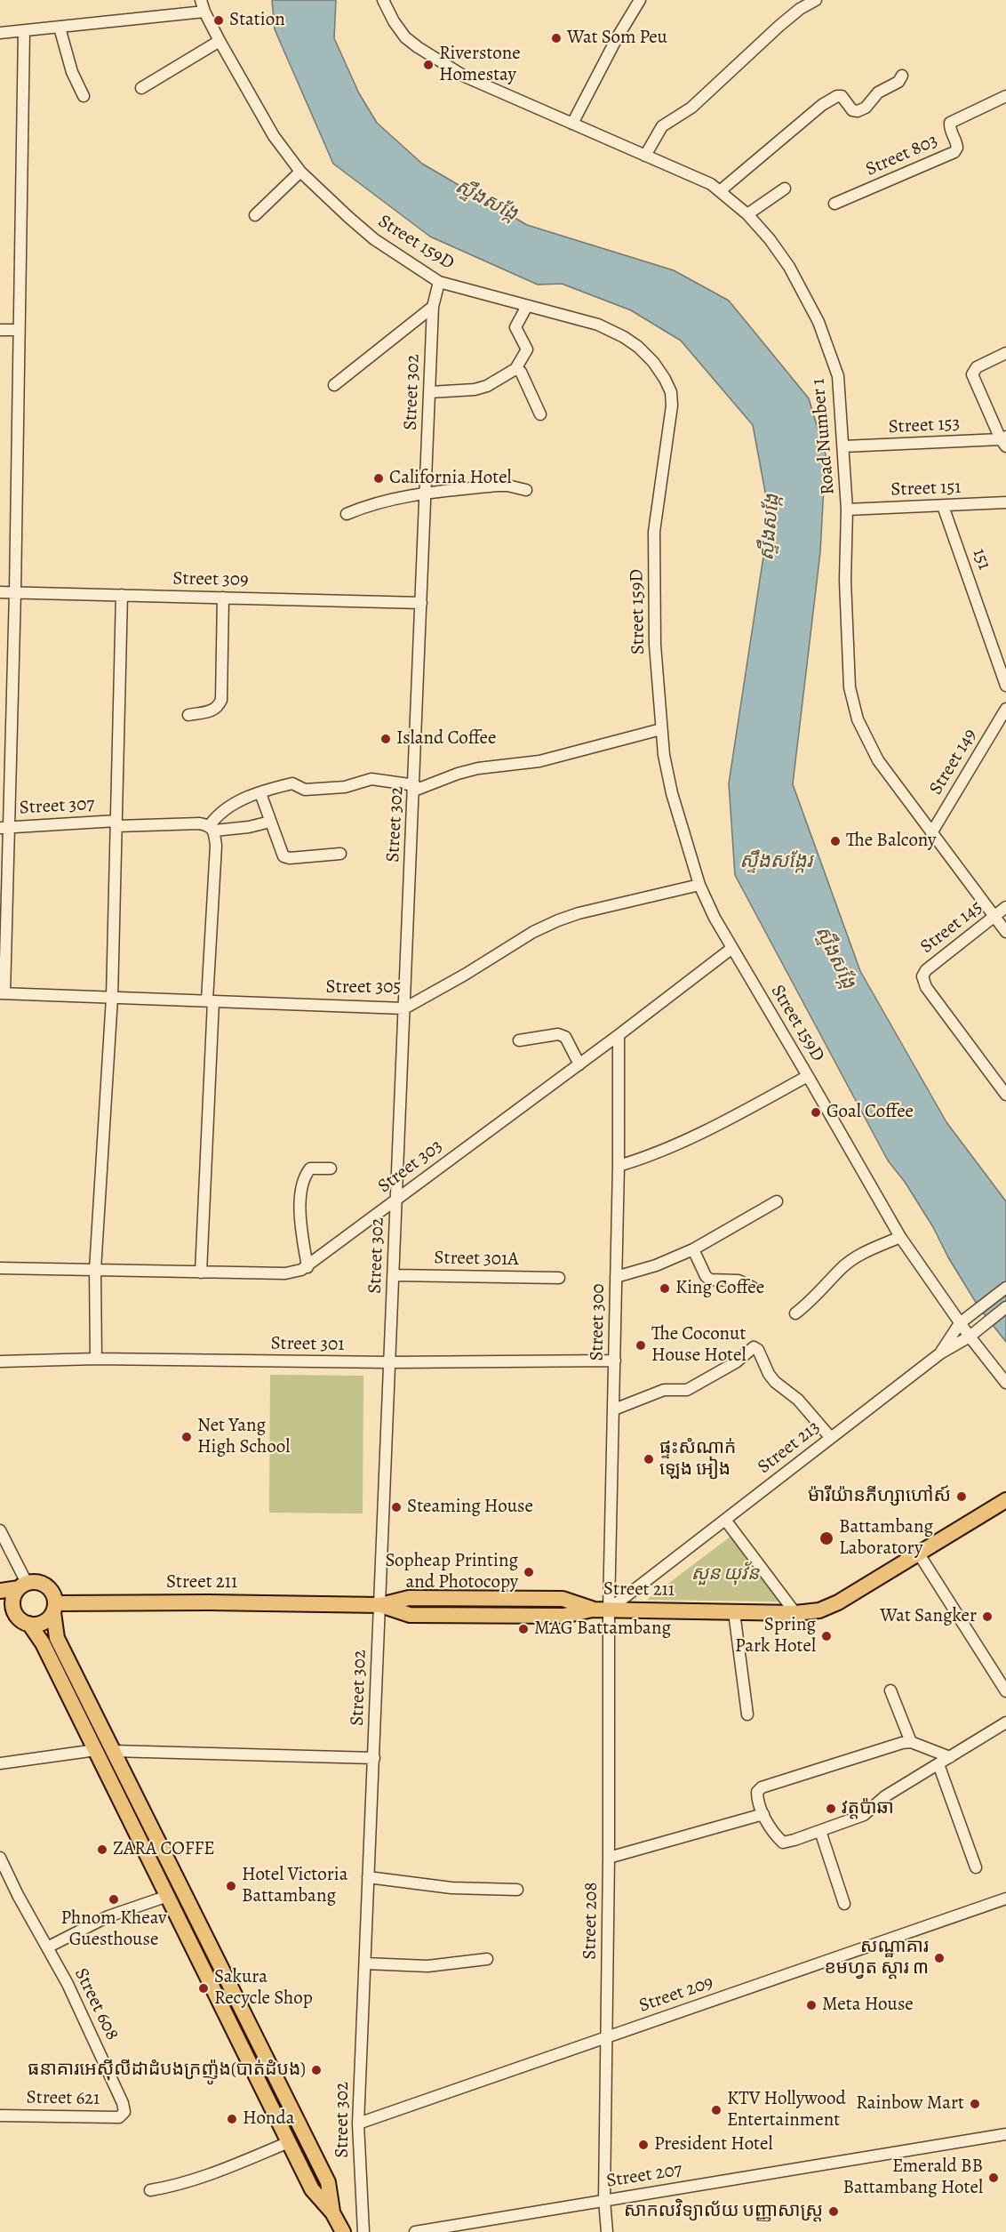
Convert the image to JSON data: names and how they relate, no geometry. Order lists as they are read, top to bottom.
{
  "streets": {
    "main road": ["Street 211"],
    "street": [
      "Street 803",
      "Street 159D",
      "Street 302",
      "Street 153",
      "Road Number 1",
      "Street 151",
      "151",
      "Street 309",
      "Street 149",
      "Street 307",
      "Street 145",
      "Street 305",
      "Street 303",
      "Street 301A",
      "Street 300",
      "Street 301",
      "Street 213",
      "Street 208",
      "Street 209",
      "Street 608",
      "Street 621",
      "Street 207"
    ]
  },
  "crossings": [
    ["Street 159D", "Street 302"],
    ["Street 159D", "Street 305"],
    ["Street 159D", "Street 303"],
    ["Street 159D", "Street 213"],
    ["Street 302", "Street 309"],
    ["Street 302", "Street 305"],
    ["Street 302", "Street 303"],
    ["Street 302", "Street 301A"],
    ["Street 302", "Street 301"],
    ["Street 302", "Street 211"],
    ["Street 302", "Street 209"],
    ["Street 153", "Road Number 1"],
    ["Road Number 1", "Street 151"],
    ["Road Number 1", "Street 149"],
    ["Road Number 1", "Street 145"],
    ["Street 151", "151"],
    ["Street 303", "Street 300"],
    ["Street 300", "Street 301"],
    ["Street 300", "Street 213"],
    ["Street 300", "Street 211"],
    ["Street 300", "Street 208"],
    ["Street 213", "Street 211"],
    ["Street 213", "Street 208"],
    ["Street 211", "Street 208"],
    ["Street 208", "Street 209"],
    ["Street 208", "Street 207"],
    ["Street 608", "Street 621"]
  ],
  "water": ["ស្ទឹងសង្កែ", "ស្ទឹងសង្កែរ"],
  "parks": ["សួន យុវ័ន"],
  "places": [
    "Station",
    "Wat Som Peu",
    "Riverstone Homestay",
    "California Hotel",
    "Island Coffee",
    "The Balcony",
    "Goal Coffee",
    "King Coffee",
    "The Coconut House Hotel",
    "Net Yang High School",
    "ផ្ទះសំណាក់ ឡេង អៀង",
    "ម៉ារីយ៉ានភីហ្សាហៅស៍",
    "Steaming House",
    "Battambang Laboratory",
    "Sopheap Printing and Photocopy",
    "Wat Sangker",
    "MAG Battambang",
    "Spring Park Hotel",
    "វត្តប៉ាឆា",
    "ZARA COFFE",
    "Hotel Victoria Battambang",
    "Phnom Kheav Guesthouse",
    "សណ្ឋាគារ ខមហ្វត ស្តារ ៣",
    "Sakura Recycle Shop",
    "Meta House",
    "ធនាគារអេស៊ីលីដាដំបងក្រញ៉ូង(បាត់ដំបង)",
    "Rainbow Mart",
    "KTV Hollywood Entertainment",
    "Honda",
    "President Hotel",
    "Emerald BB Battambang Hotel",
    "សាកលវិទ្យាល័យ បញ្ញាសាស្ត្រ"
  ]
}
